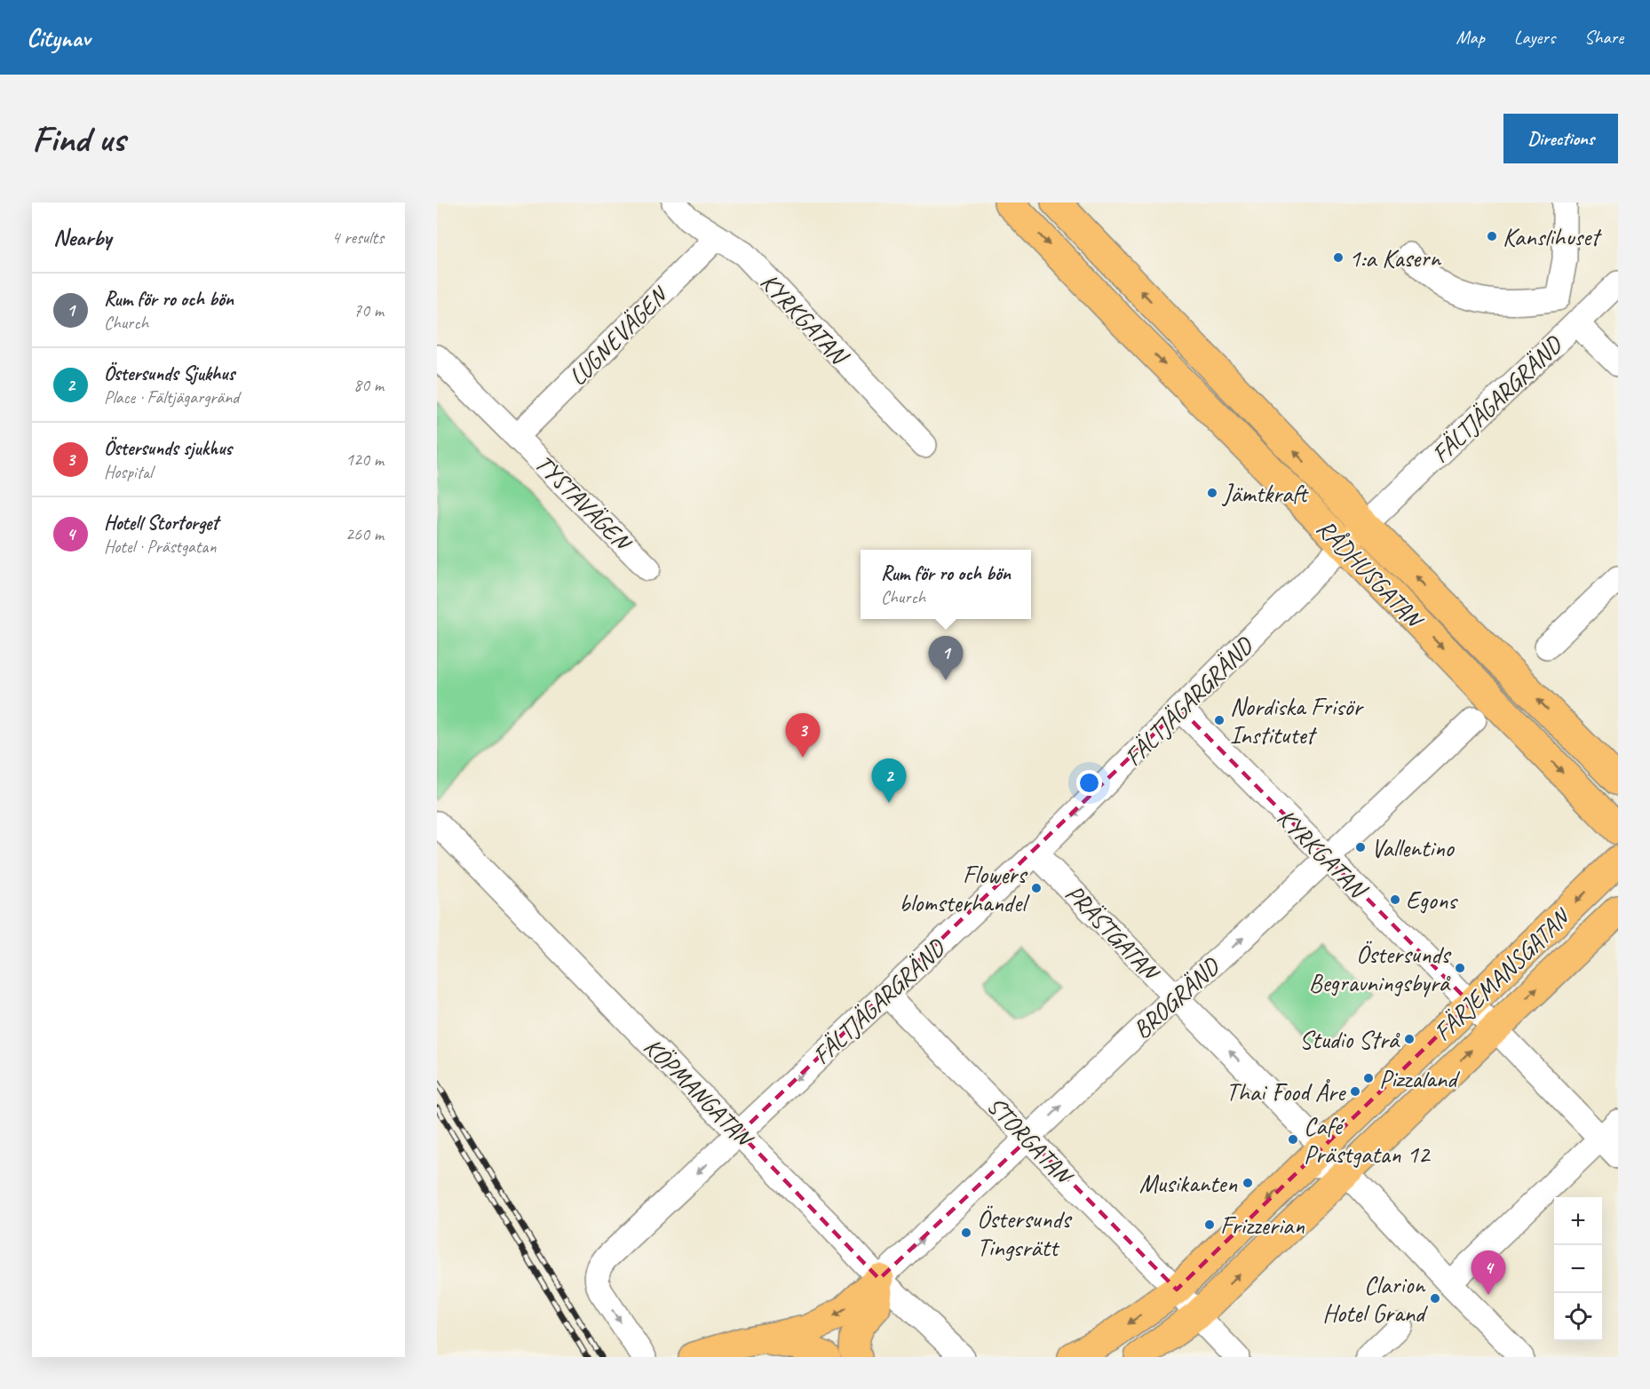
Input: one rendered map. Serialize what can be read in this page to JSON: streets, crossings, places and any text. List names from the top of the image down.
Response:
{
  "streets": {
    "main road": ["RÅDHUSGATAN", "FÄRJEMANSGATAN"],
    "street": [
      "KYRKGATAN",
      "LUGNEVÄGEN",
      "FÄLTJÄGARGRÄND",
      "TYSTAVÄGEN",
      "PRÄSTGATAN",
      "BROGRÄND",
      "KÖPMANGATAN",
      "STORGATAN"
    ]
  },
  "crossings": [
    ["KYRKGATAN", "LUGNEVÄGEN"],
    ["KYRKGATAN", "FÄLTJÄGARGRÄND"],
    ["KYRKGATAN", "FÄRJEMANSGATAN"],
    ["KYRKGATAN", "BROGRÄND"],
    ["LUGNEVÄGEN", "TYSTAVÄGEN"],
    ["FÄLTJÄGARGRÄND", "RÅDHUSGATAN"],
    ["FÄLTJÄGARGRÄND", "PRÄSTGATAN"],
    ["FÄLTJÄGARGRÄND", "KÖPMANGATAN"],
    ["FÄLTJÄGARGRÄND", "STORGATAN"],
    ["PRÄSTGATAN", "FÄRJEMANSGATAN"],
    ["PRÄSTGATAN", "BROGRÄND"],
    ["FÄRJEMANSGATAN", "STORGATAN"],
    ["BROGRÄND", "KÖPMANGATAN"],
    ["BROGRÄND", "STORGATAN"]
  ],
  "one_way": ["FÄLTJÄGARGRÄND", "PRÄSTGATAN", "BROGRÄND"],
  "places": [
    "Kanslihuset",
    "1:a Kasern",
    "Jämtkraft",
    "Nordiska Frisör Institutet",
    "Vallentino",
    "Flowers blomsterhandel",
    "Egons",
    "Östersunds Begravningsbyrå",
    "Studio Strå",
    "Pizzaland",
    "Thai Food Åre",
    "Café Prästgatan 12",
    "Musikanten",
    "Frizzerian",
    "Östersunds Tingsrätt",
    "Clarion Hotel Grand"
  ],
  "page": {
    "header": "Citynav",
    "nav": ["Map", "Layers", "Share"],
    "buttons": "Directions",
    "title": "Find us",
    "heading": ["Nearby", "4 results"],
    "list": [
      {
        "mark": "1",
        "name": "Rum för ro och bön",
        "note": "Church",
        "value": "70 m"
      },
      {
        "mark": "2",
        "name": "Östersunds Sjukhus",
        "note": "Place · Fältjägargränd",
        "value": "80 m"
      },
      {
        "mark": "3",
        "name": "Östersunds sjukhus",
        "note": "Hospital",
        "value": "120 m"
      },
      {
        "mark": "4",
        "name": "Hotell Stortorget",
        "note": "Hotel · Prästgatan",
        "value": "260 m"
      }
    ],
    "popup": ["Rum för ro och bön", "Church"],
    "pins": [
      "1",
      "3",
      "2",
      "4"
    ],
    "map_buttons": ["+", "−"]
  }
}
